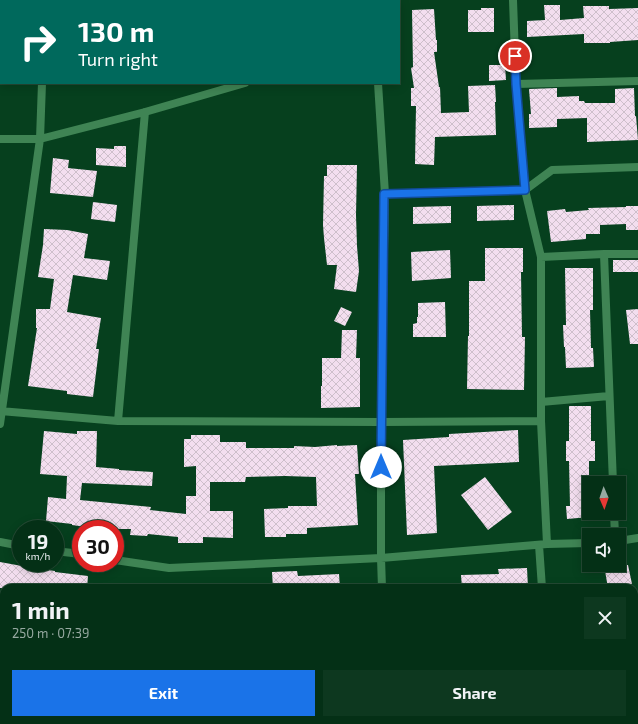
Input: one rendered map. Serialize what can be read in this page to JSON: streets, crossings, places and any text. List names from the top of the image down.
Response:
{
  "north": "bottom",
  "page": {
    "turn": ["130 m", "Turn right"],
    "speed": "19 km/h",
    "limit": "30",
    "heading": ["1 min", "250 m · 07:39"],
    "buttons": ["Exit", "Share"]
  }
}
